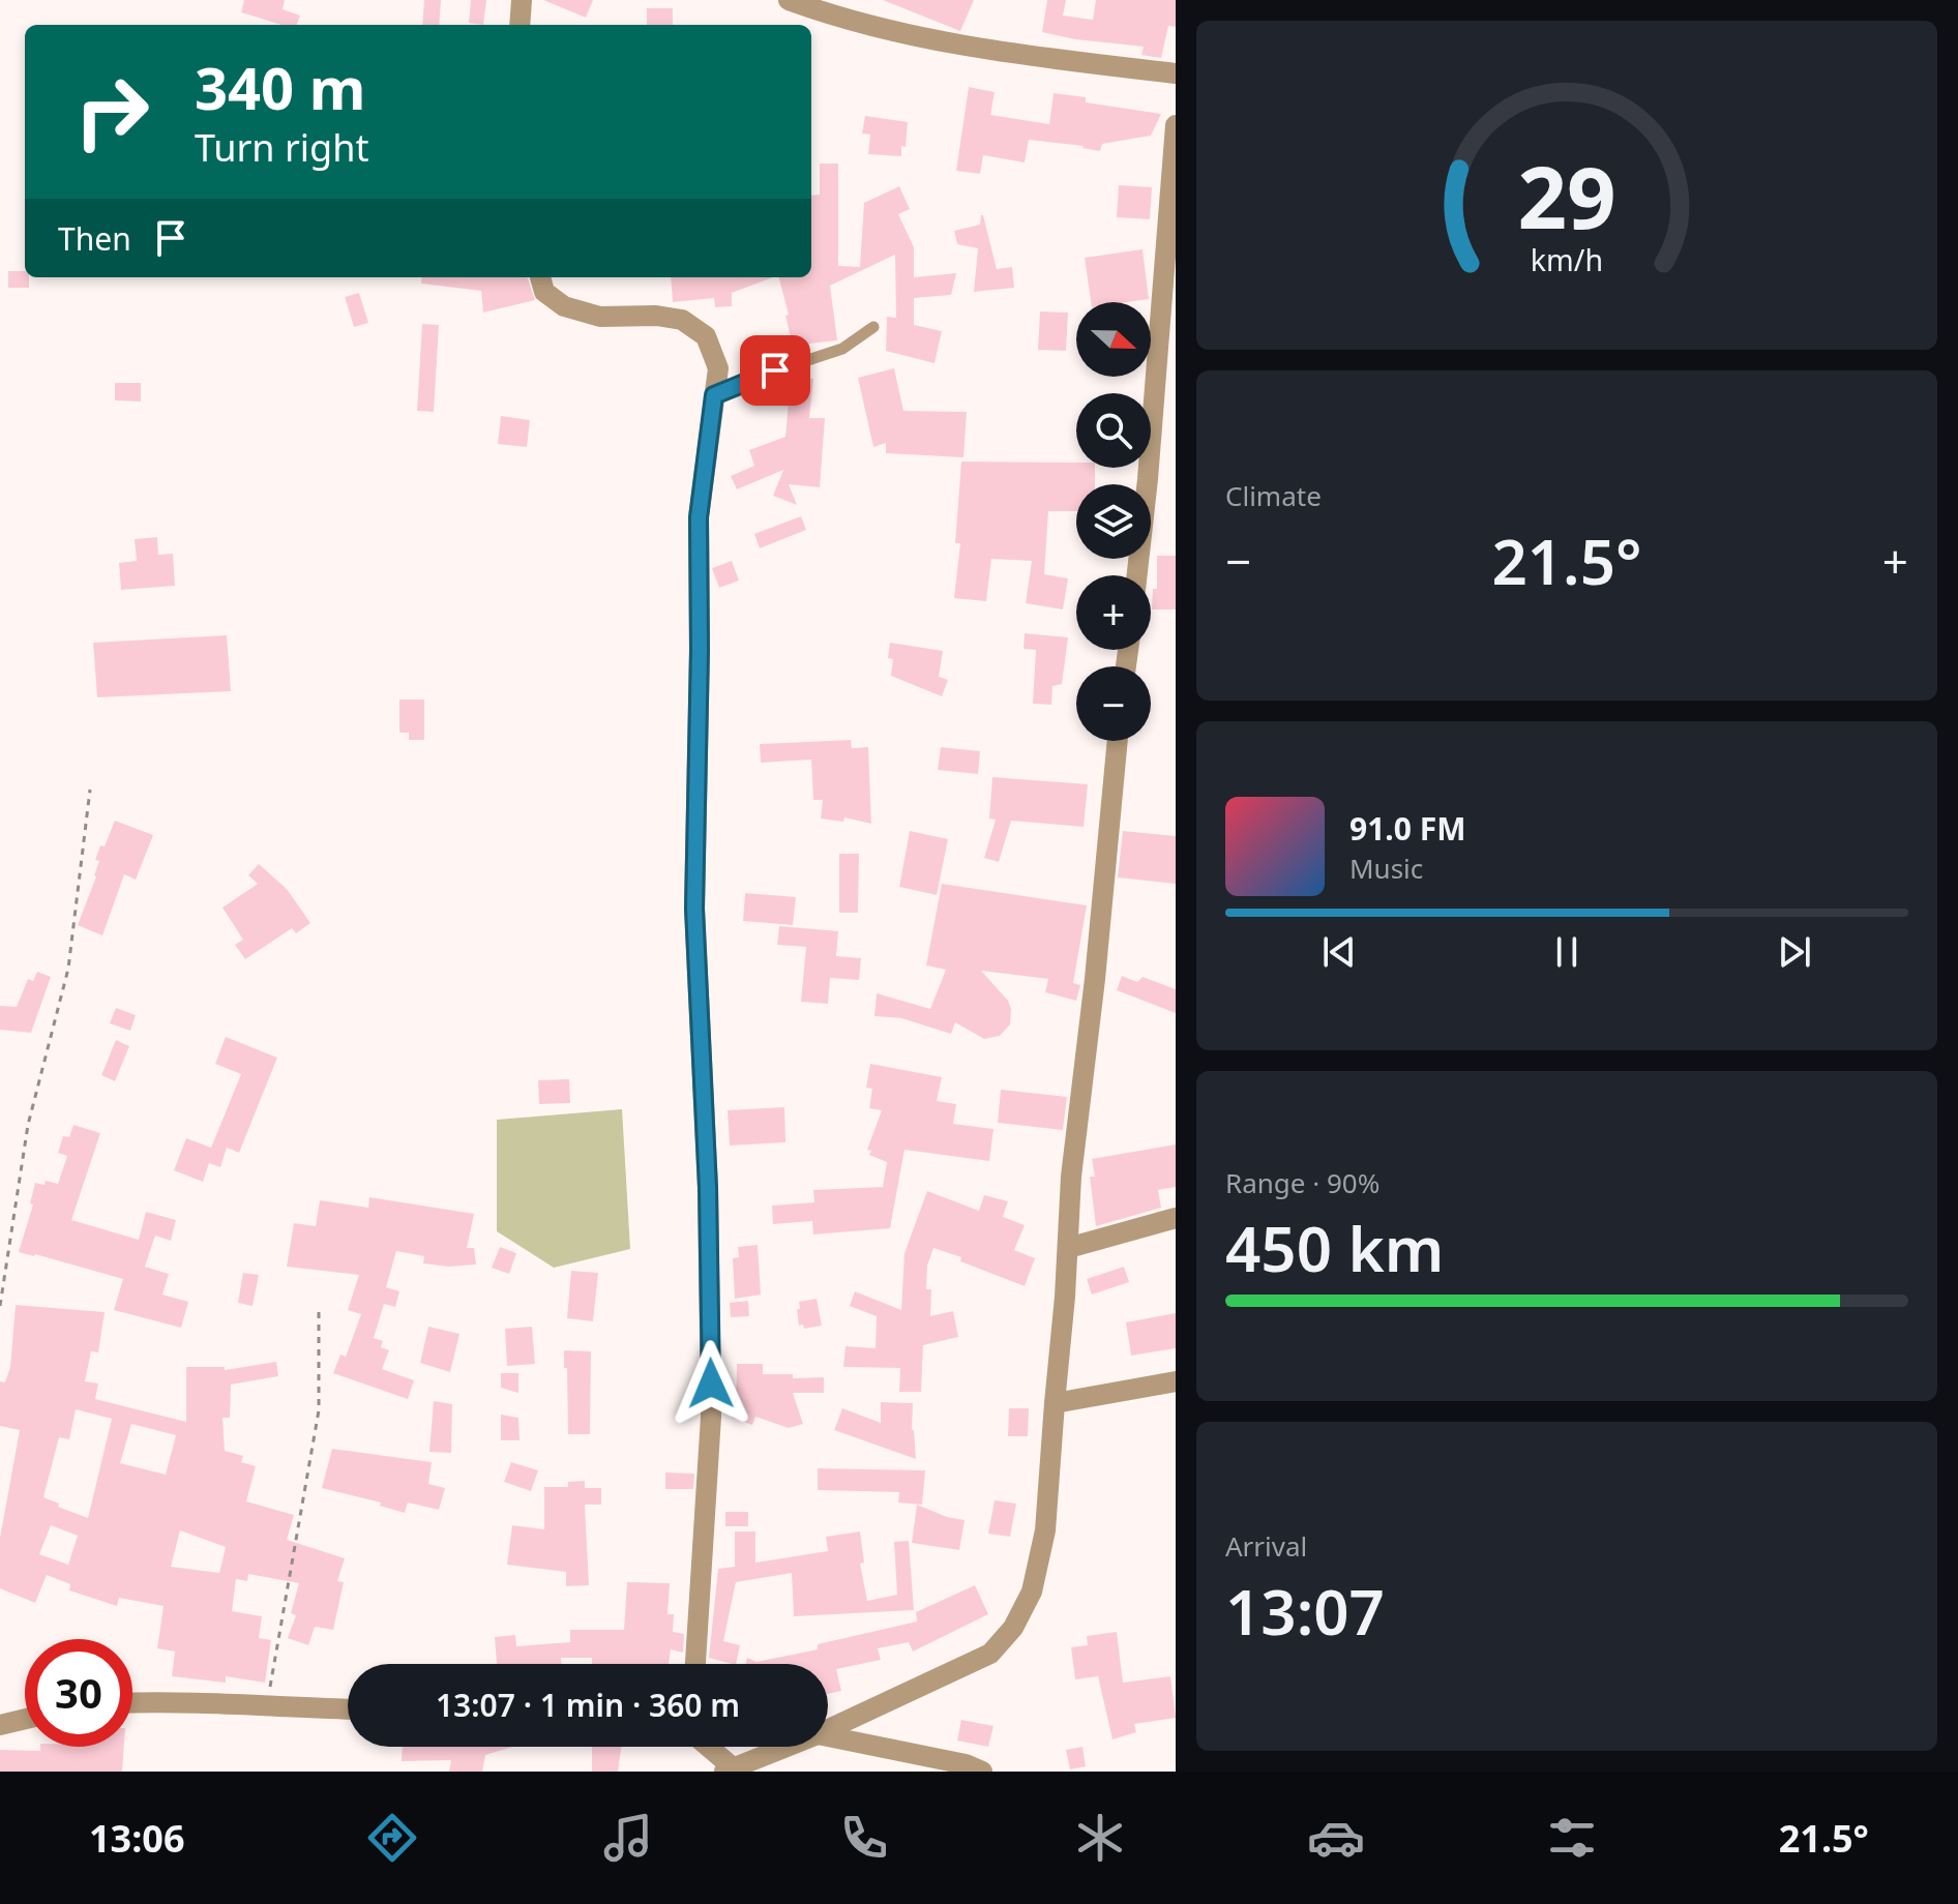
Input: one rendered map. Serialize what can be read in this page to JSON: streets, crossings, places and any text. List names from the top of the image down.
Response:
{
  "north": "right",
  "page": {
    "turn": ["340 m", "Turn right"],
    "then": "Then",
    "map_buttons": ["+", "−"],
    "tile": [
      "Climate",
      ["Range · 90%", "450 km"],
      ["Arrival", "13:07"]
    ],
    "heat": ["−", "21.5°", "+"],
    "song": ["91.0 FM", "Music"],
    "limit": "30",
    "trip": "13:07 · 1 min · 360 m",
    "tabs": ["13:06", "21.5°"],
    "gauge": ["29", "km/h"]
  }
}
